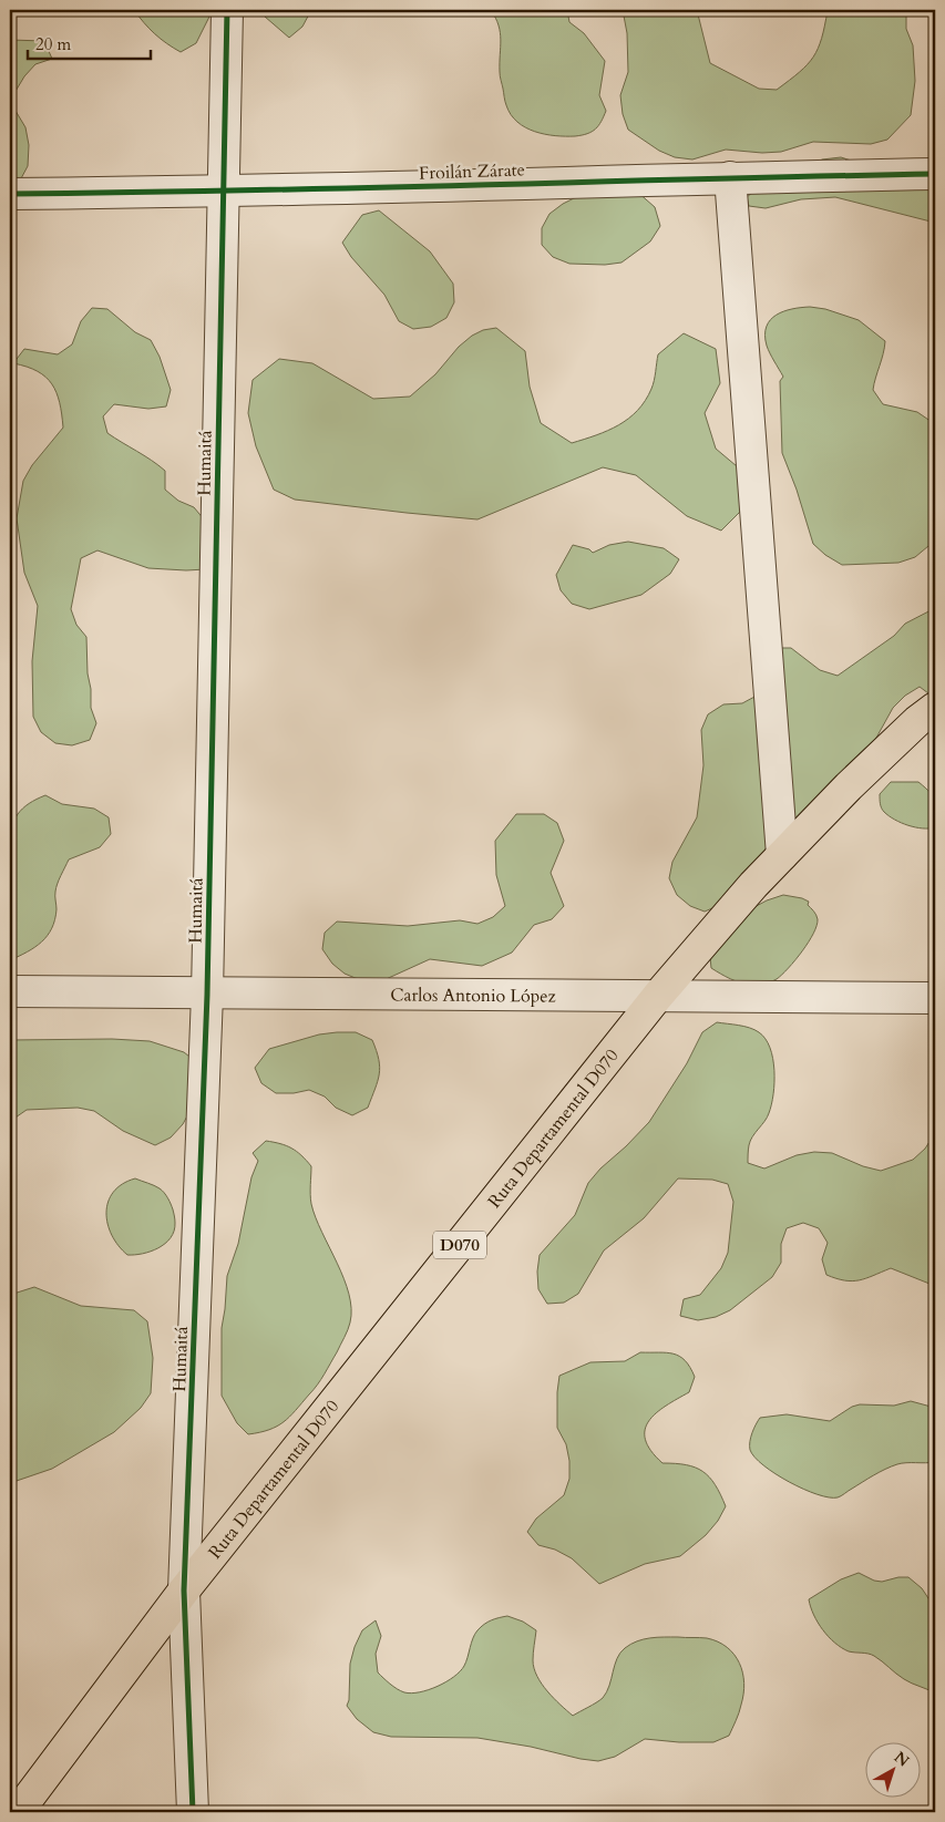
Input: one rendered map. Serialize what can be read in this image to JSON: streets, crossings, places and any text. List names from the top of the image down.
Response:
{
  "streets": {
    "main road": ["Ruta Departamental D070", "D070"],
    "street": ["Froilán Zárate", "Humaitá", "Carlos Antonio López"]
  },
  "crossings": [
    ["Froilán Zárate", "Humaitá"],
    ["Humaitá", "Carlos Antonio López"],
    ["Humaitá", "Ruta Departamental D070"],
    ["Carlos Antonio López", "Ruta Departamental D070"]
  ],
  "scale_bar": "20 m",
  "north": "top right"
}
